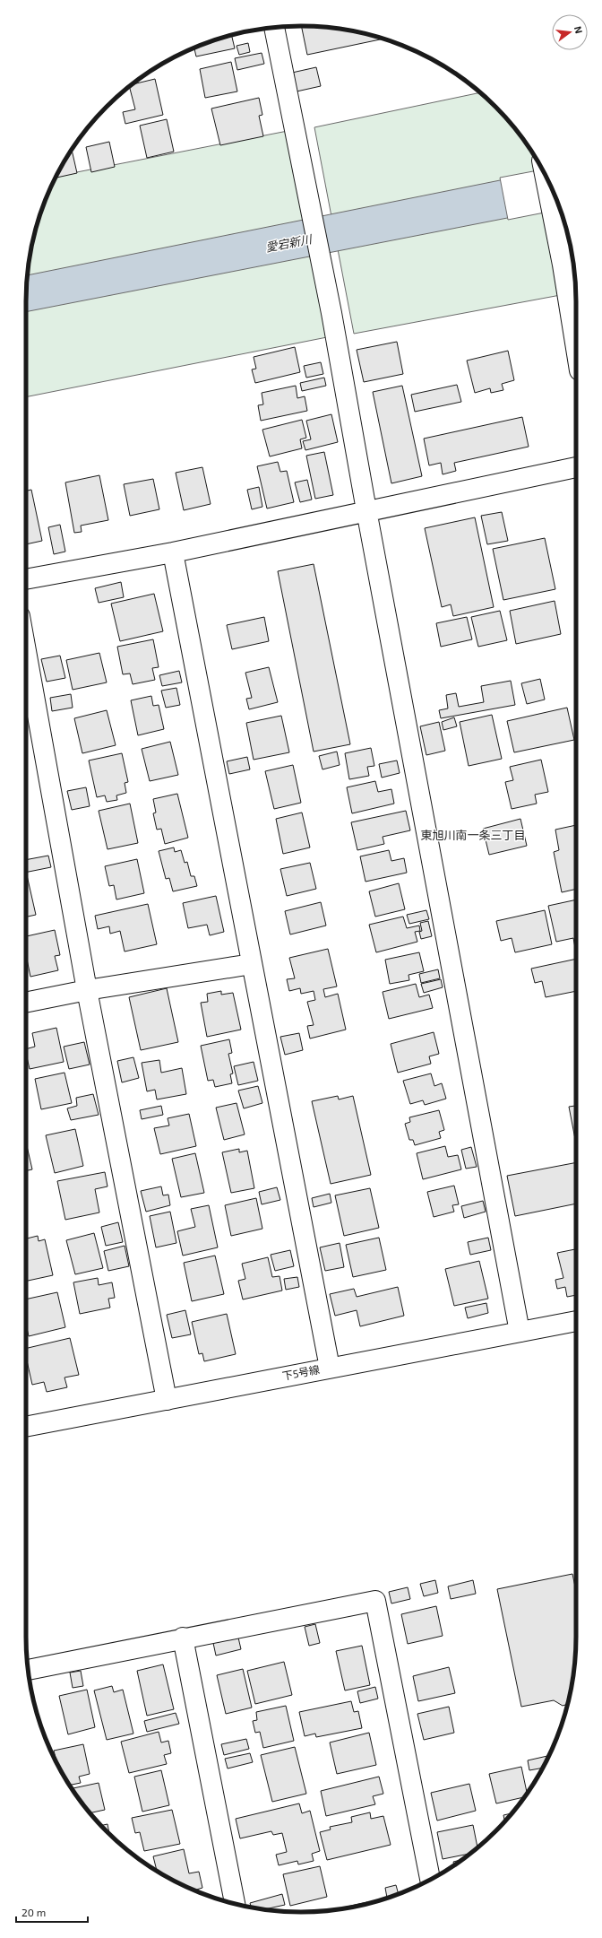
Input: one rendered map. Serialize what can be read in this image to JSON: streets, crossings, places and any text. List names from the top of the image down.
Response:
{
  "streets": {
    "street": ["下5号線"]
  },
  "districts": ["東旭川南一条三丁目"],
  "water": ["愛宕新川"],
  "scale_bar": "20 m",
  "north": "right"
}
